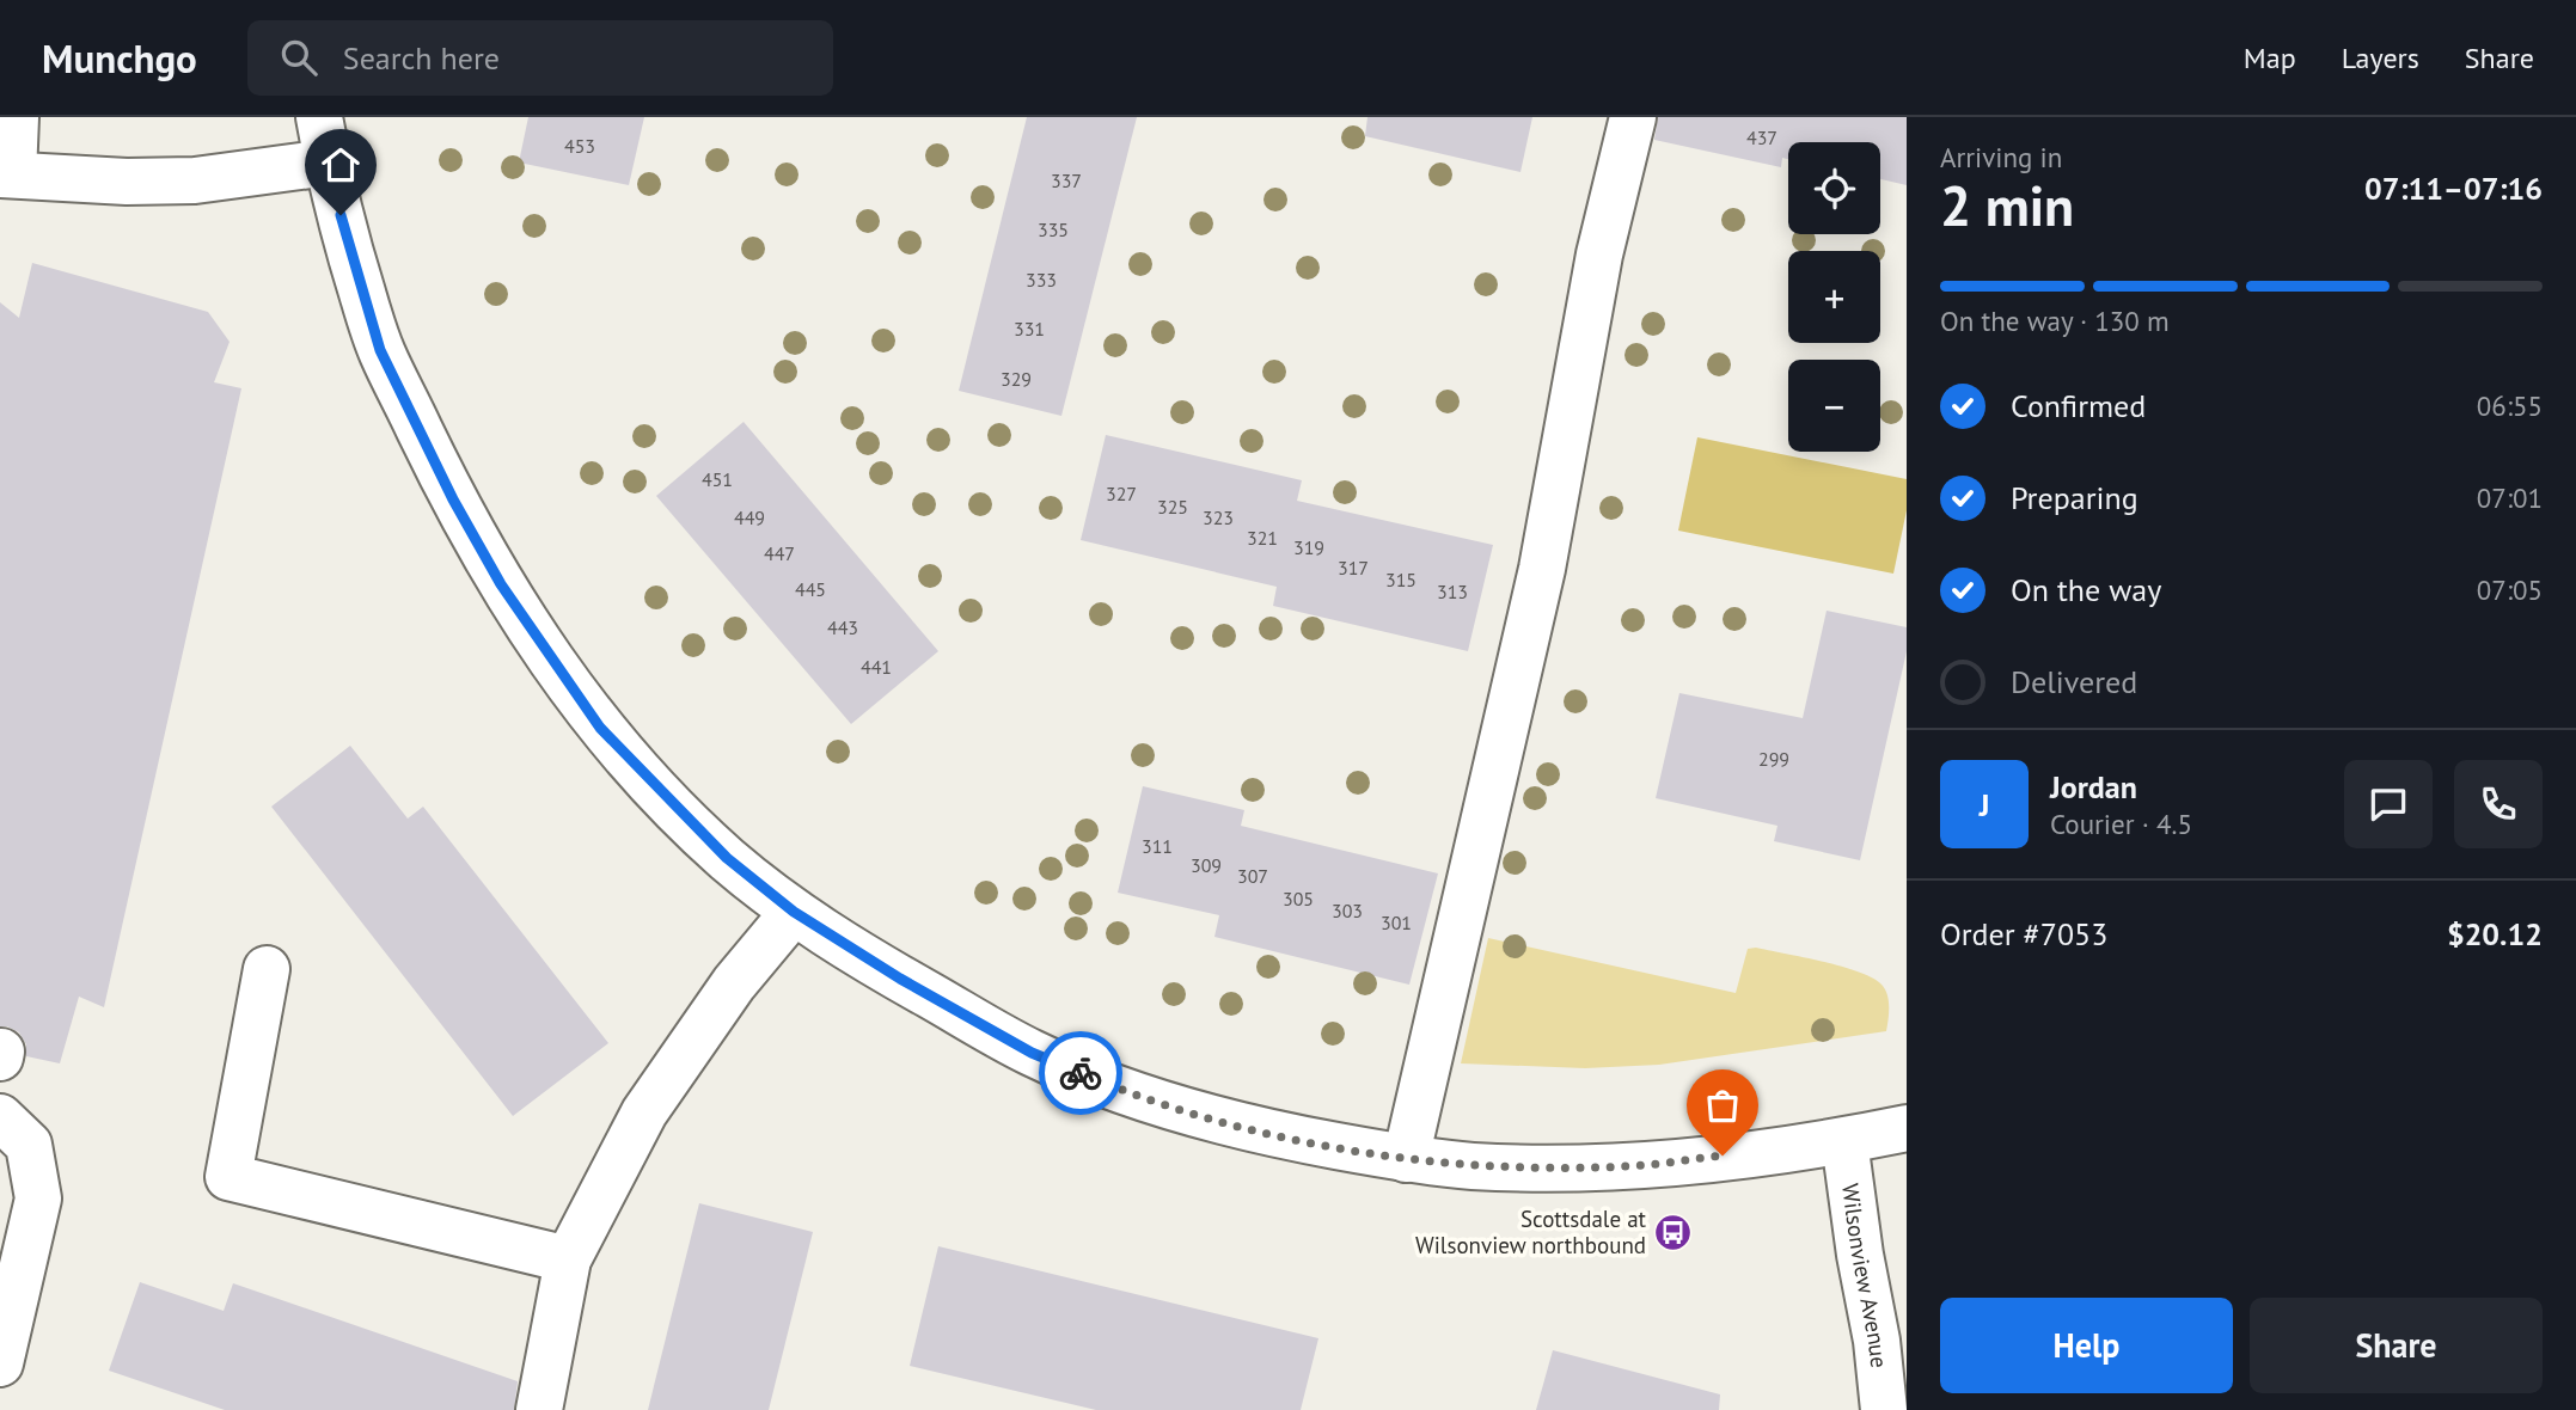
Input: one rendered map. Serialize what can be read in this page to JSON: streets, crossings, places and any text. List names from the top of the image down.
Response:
{
  "streets": {
    "street": ["Wilsonview Avenue"]
  },
  "places": {
    "bus stop": ["Scottsdale at Wilsonview northbound"]
  },
  "house_numbers": [
    "437",
    "453",
    "337",
    "335",
    "333",
    "331",
    "329",
    "451",
    "327",
    "325",
    "449",
    "323",
    "321",
    "319",
    "447",
    "317",
    "315",
    "445",
    "313",
    "443",
    "441",
    "299",
    "311",
    "309",
    "307",
    "305",
    "303",
    "301"
  ],
  "page": {
    "header": "Munchgo",
    "search": "Search here",
    "nav": ["Map", "Layers", "Share"],
    "heading": ["2 min", "Arriving in", "07:11–07:16"],
    "panel": [
      "Jordan",
      "Courier · 4.5",
      "Order #7053",
      "$20.12"
    ],
    "map_buttons": ["+", "−"],
    "bar": "On the way · 130 m",
    "list": [
      ["Confirmed", "06:55"],
      ["Preparing", "07:01"],
      ["On the way", "07:05"],
      "Delivered"
    ],
    "round": "J",
    "buttons": ["Help", "Share"]
  }
}
